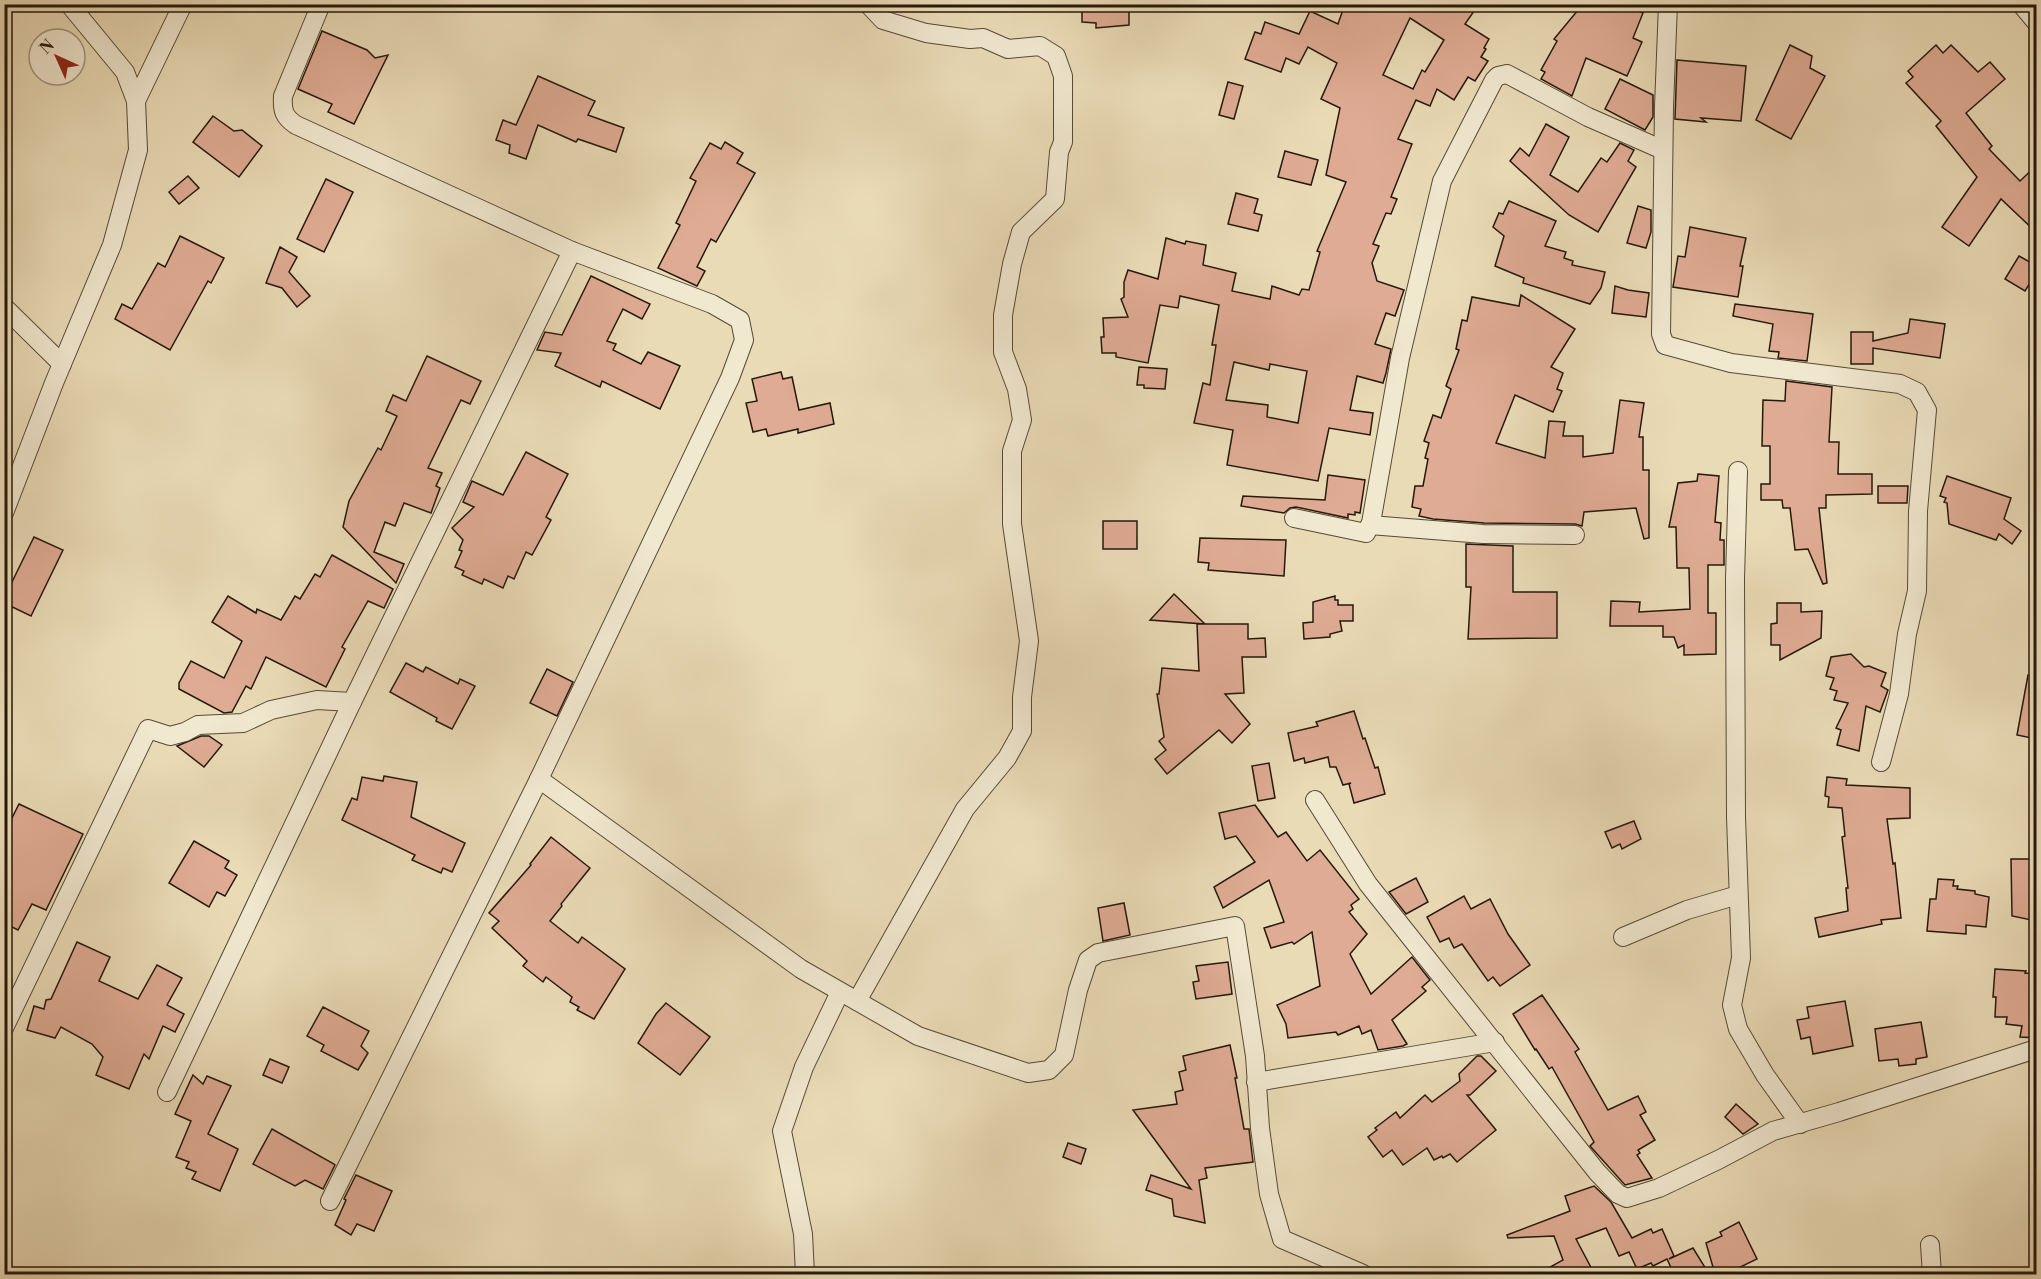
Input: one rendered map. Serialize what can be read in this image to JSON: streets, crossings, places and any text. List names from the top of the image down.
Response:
{
  "north": "top left"
}
